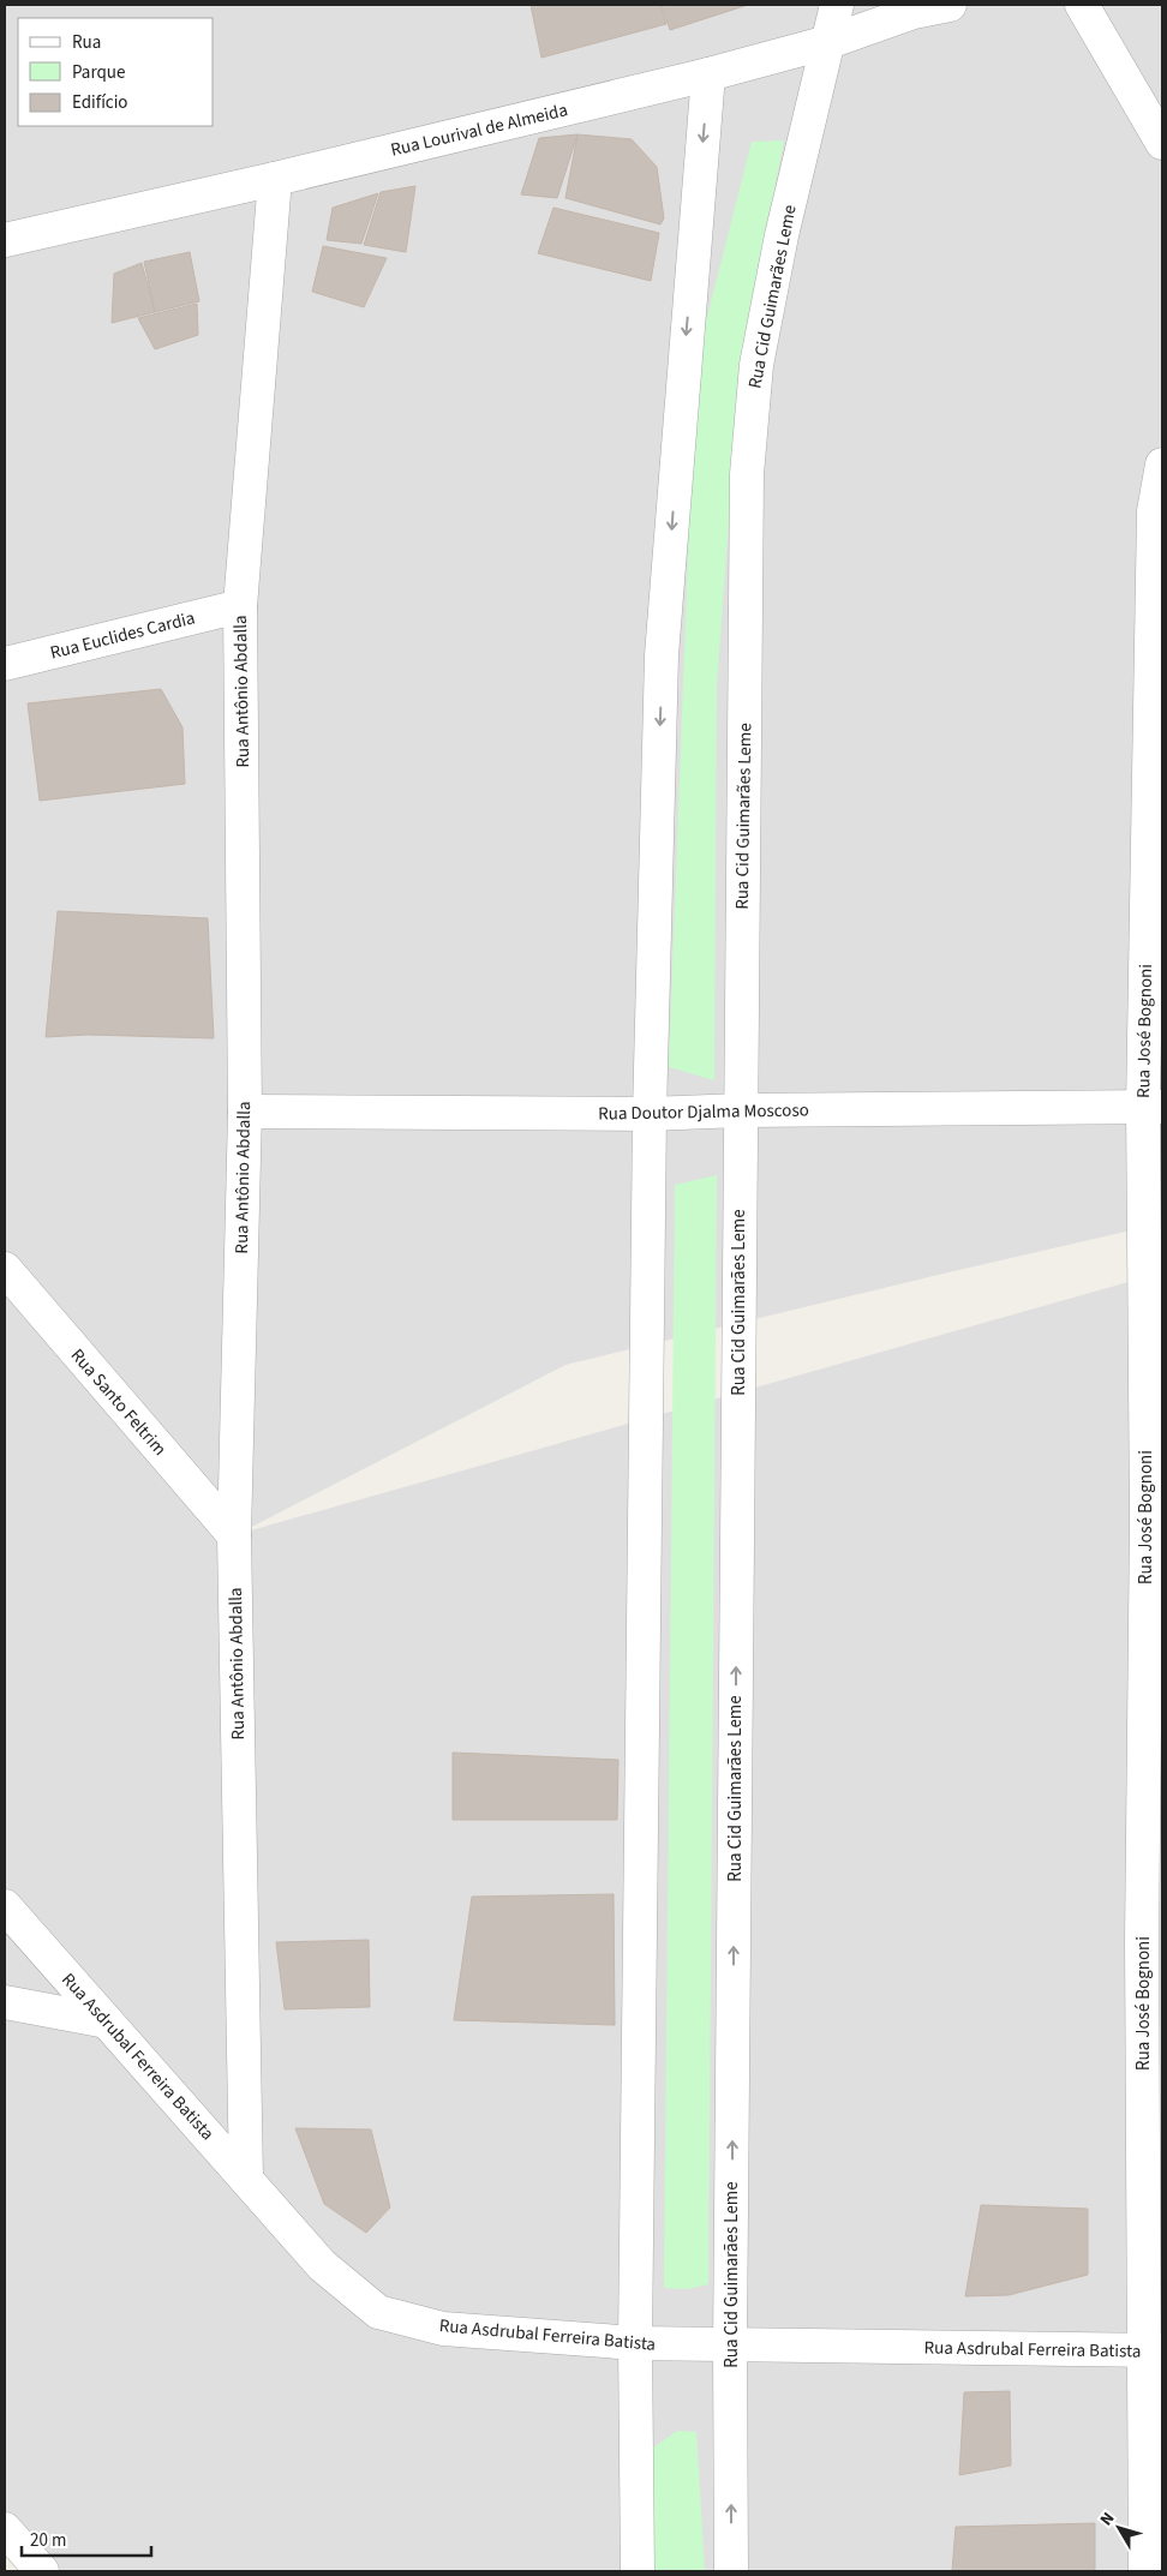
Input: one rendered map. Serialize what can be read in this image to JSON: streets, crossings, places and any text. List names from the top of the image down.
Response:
{
  "streets": {
    "street": [
      "Rua Lourival de Almeida",
      "Rua Cid Guimarães Leme",
      "Rua Euclides Cardia",
      "Rua Antônio Abdalla",
      "Rua José Bognoni",
      "Rua Doutor Djalma Moscoso",
      "Rua Santo Feltrim",
      "Rua Asdrubal Ferreira Batista"
    ]
  },
  "crossings": [
    ["Rua Lourival de Almeida", "Rua Cid Guimarães Leme"],
    ["Rua Lourival de Almeida", "Rua Antônio Abdalla"],
    ["Rua Cid Guimarães Leme", "Rua Doutor Djalma Moscoso"],
    ["Rua Cid Guimarães Leme", "Rua Asdrubal Ferreira Batista"],
    ["Rua Euclides Cardia", "Rua Antônio Abdalla"],
    ["Rua Antônio Abdalla", "Rua Doutor Djalma Moscoso"],
    ["Rua Antônio Abdalla", "Rua Santo Feltrim"],
    ["Rua Antônio Abdalla", "Rua Asdrubal Ferreira Batista"],
    ["Rua José Bognoni", "Rua Doutor Djalma Moscoso"],
    ["Rua José Bognoni", "Rua Asdrubal Ferreira Batista"]
  ],
  "legend": ["Rua", "Parque", "Edifício"],
  "scale_bar": "20 m",
  "north": "top left"
}
